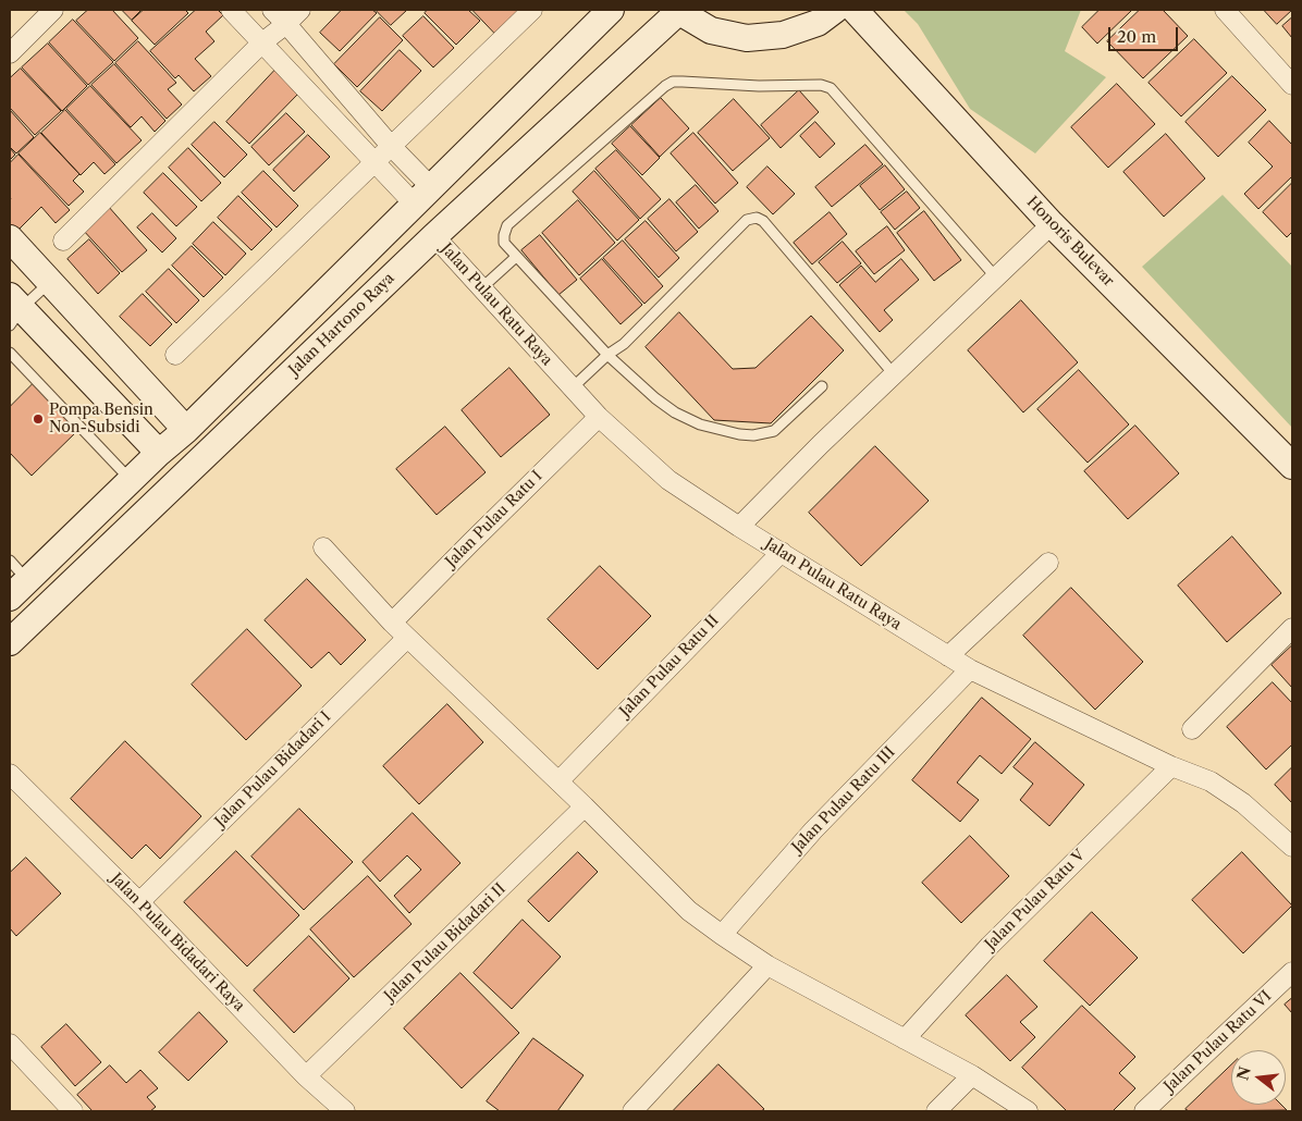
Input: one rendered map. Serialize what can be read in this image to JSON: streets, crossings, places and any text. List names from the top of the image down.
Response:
{
  "streets": {
    "street": [
      "Honoris Bulevar",
      "Jalan Pulau Ratu Raya",
      "Jalan Hartono Raya",
      "Jalan Pulau Ratu I",
      "Jalan Pulau Ratu II",
      "Jalan Pulau Bidadari I",
      "Jalan Pulau Ratu III",
      "Jalan Pulau Ratu V",
      "Jalan Pulau Bidadari Raya",
      "Jalan Pulau Bidadari II",
      "Jalan Pulau Ratu VI"
    ]
  },
  "crossings": [
    ["Jalan Pulau Ratu Raya", "Jalan Hartono Raya"],
    ["Jalan Pulau Ratu Raya", "Jalan Pulau Ratu I"],
    ["Jalan Pulau Ratu Raya", "Jalan Pulau Ratu II"],
    ["Jalan Pulau Ratu Raya", "Jalan Pulau Ratu III"],
    ["Jalan Pulau Ratu Raya", "Jalan Pulau Ratu V"],
    ["Jalan Pulau Bidadari I", "Jalan Pulau Bidadari Raya"],
    ["Jalan Pulau Bidadari Raya", "Jalan Pulau Bidadari II"]
  ],
  "places": ["Pompa Bensin Non-Subsidi"],
  "scale_bar": "20 m",
  "north": "left"
}
